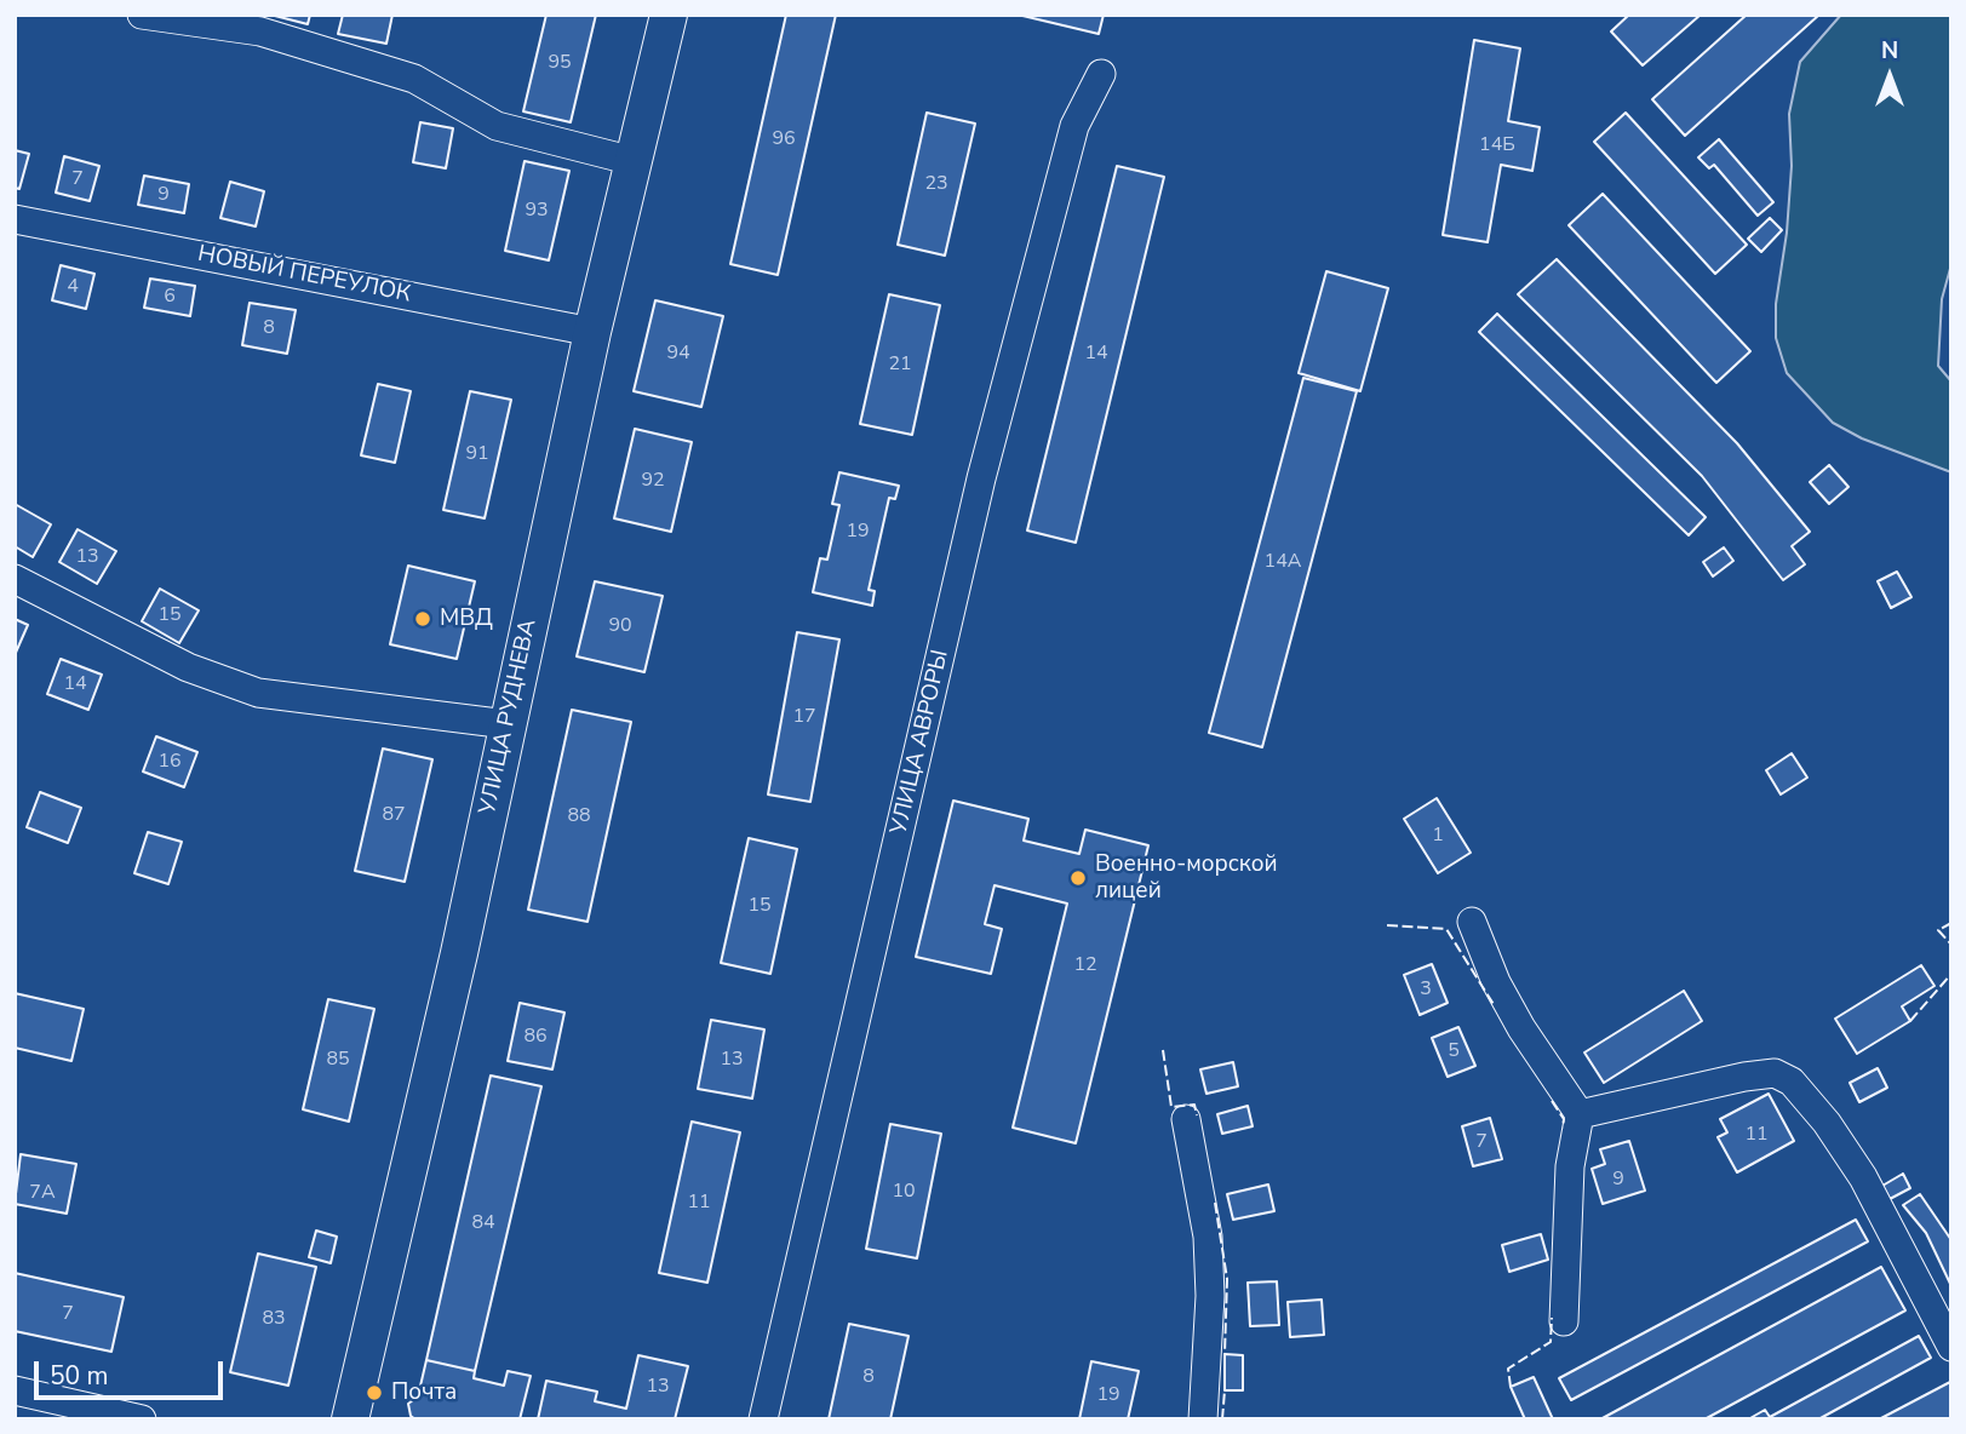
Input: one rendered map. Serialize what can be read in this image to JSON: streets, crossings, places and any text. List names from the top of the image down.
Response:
{
  "streets": {
    "main road": ["УЛИЦА РУДНЕВА"],
    "street": ["НОВЫЙ ПЕРЕУЛОК", "УЛИЦА АВРОРЫ"]
  },
  "crossings": [
    ["НОВЫЙ ПЕРЕУЛОК", "УЛИЦА РУДНЕВА"]
  ],
  "places": ["МВД", "Военно-морской лицей", "Почта"],
  "house_numbers": [
    "95",
    "96",
    "14Б",
    "7",
    "23",
    "9",
    "93",
    "4",
    "6",
    "8",
    "94",
    "14",
    "21",
    "91",
    "92",
    "19",
    "13",
    "14А",
    "15",
    "90",
    "14",
    "17",
    "16",
    "87",
    "88",
    "1",
    "15",
    "12",
    "3",
    "86",
    "5",
    "85",
    "13",
    "11",
    "7",
    "9",
    "10",
    "7А",
    "11",
    "84",
    "7",
    "83",
    "8",
    "13",
    "19"
  ],
  "scale_bar": "50 m",
  "north": "top"
}
